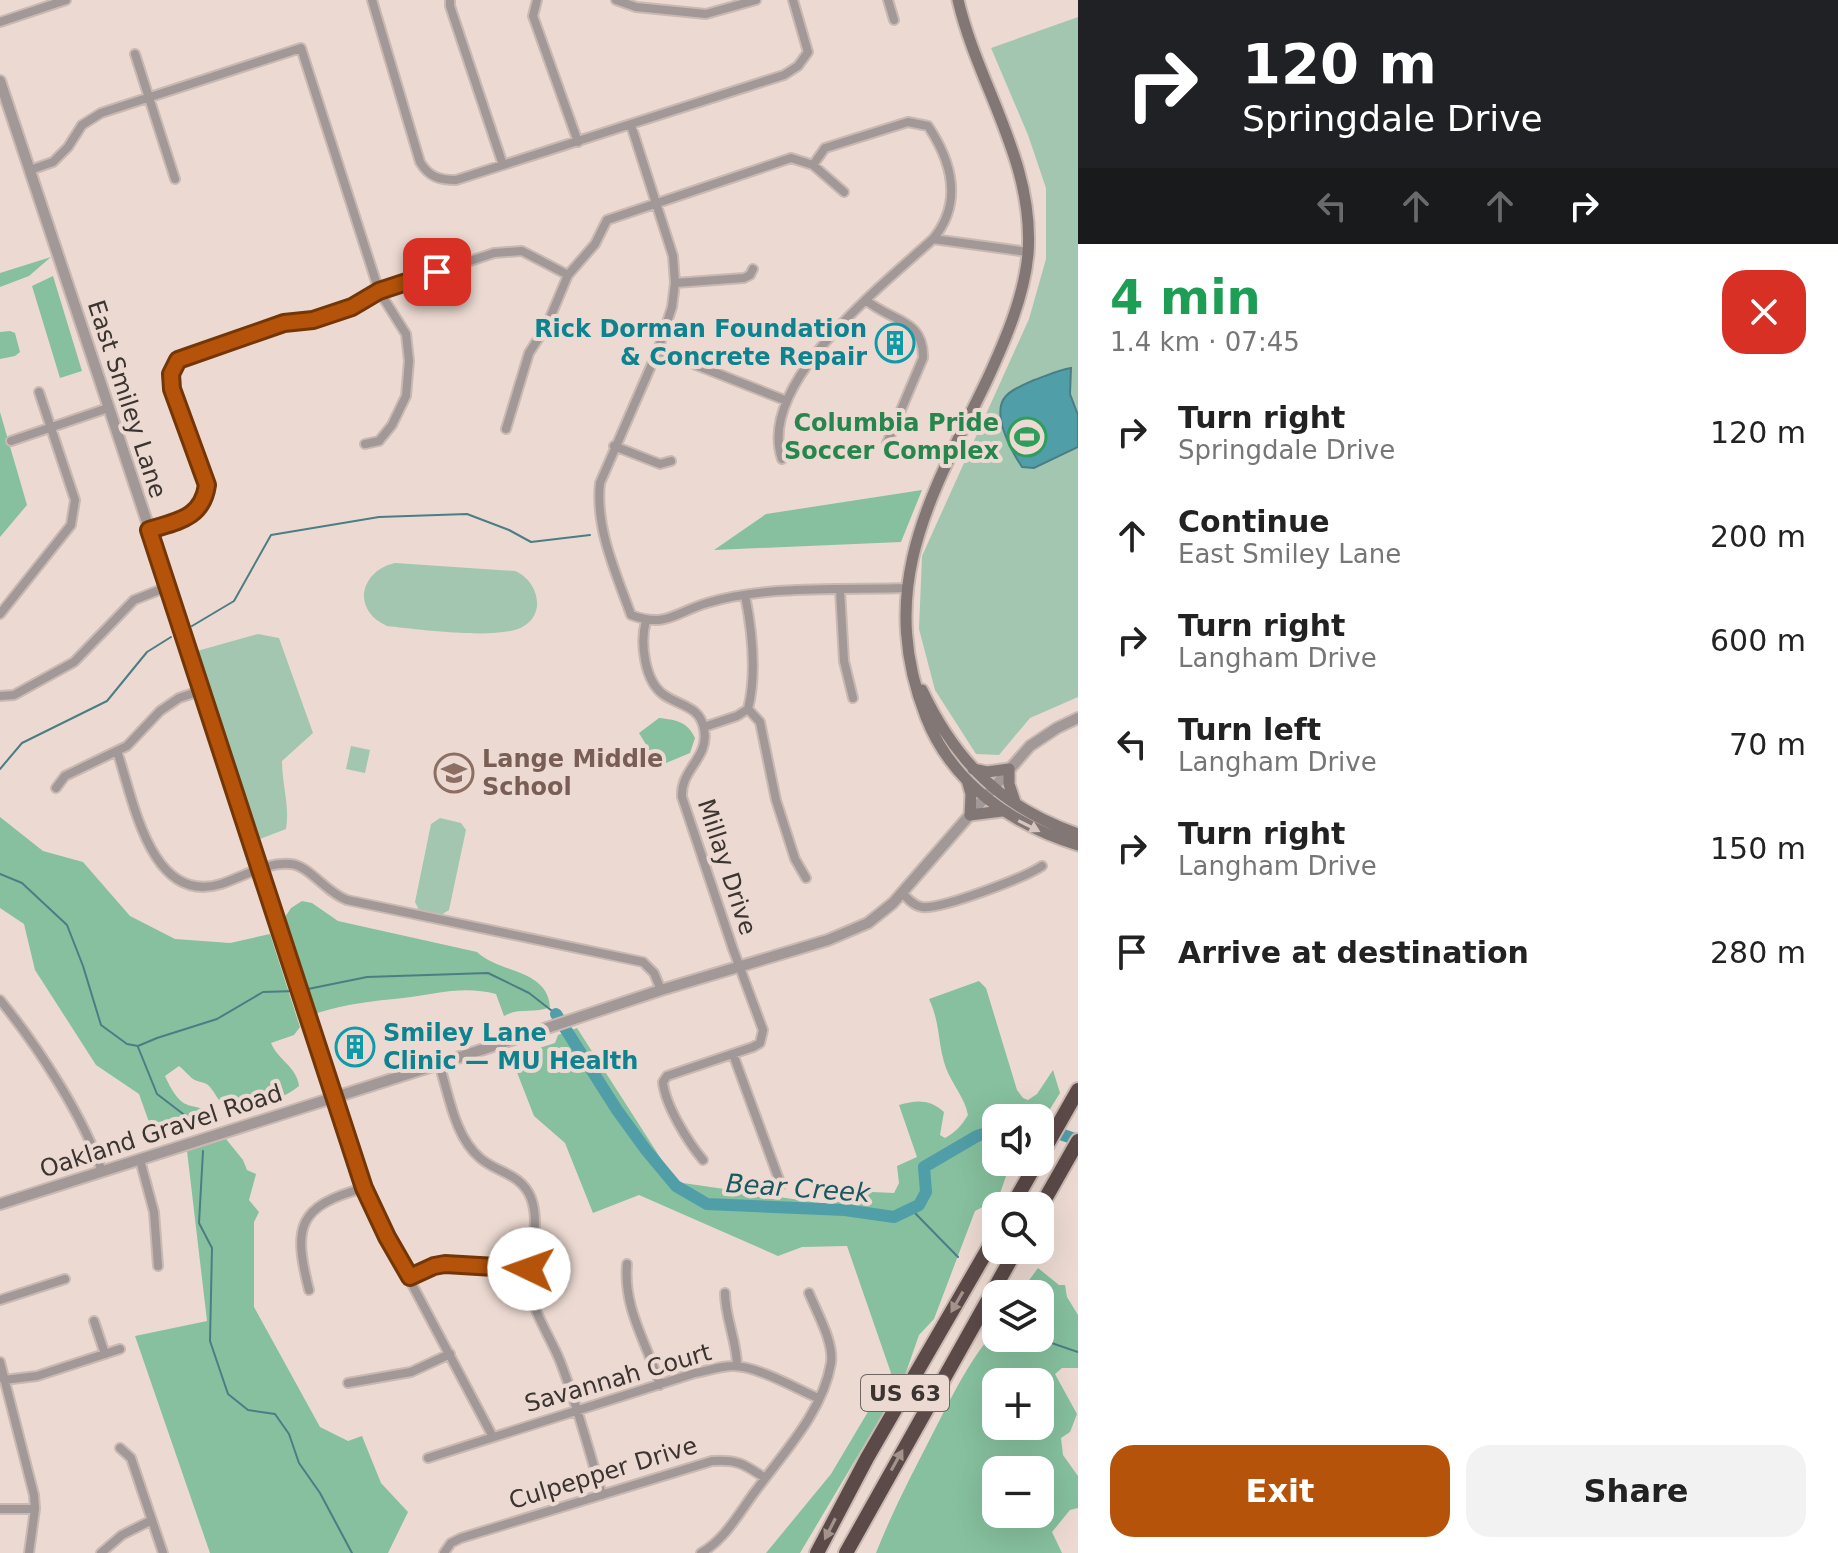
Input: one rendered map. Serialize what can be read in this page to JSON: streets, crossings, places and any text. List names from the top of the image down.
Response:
{
  "streets": {
    "highway": ["US 63"],
    "street": [
      "East Smiley Lane",
      "Millay Drive",
      "Oakland Gravel Road",
      "Savannah Court",
      "Culpepper Drive"
    ]
  },
  "crossings": [
    ["East Smiley Lane", "Oakland Gravel Road"],
    ["Millay Drive", "Oakland Gravel Road"]
  ],
  "water": ["Bear Creek"],
  "places": {
    "building": ["Rick Dorman Foundation & Concrete Repair", "Smiley Lane Clinic — MU Health"],
    "sports": ["Columbia Pride Soccer Complex"],
    "school or university": ["Lange Middle School"]
  },
  "page": {
    "turn": ["120 m", "Springdale Drive"],
    "heading": ["4 min", "1.4 km · 07:45"],
    "list": [
      {
        "name": "Turn right",
        "note": "Springdale Drive",
        "value": "120 m"
      },
      {
        "name": "Continue",
        "note": "East Smiley Lane",
        "value": "200 m"
      },
      {
        "name": "Turn right",
        "note": "Langham Drive",
        "value": "600 m"
      },
      {
        "name": "Turn left",
        "note": "Langham Drive",
        "value": "70 m"
      },
      {
        "name": "Turn right",
        "note": "Langham Drive",
        "value": "150 m"
      },
      {
        "name": "Arrive at destination",
        "value": "280 m"
      }
    ],
    "map_buttons": ["+", "−"],
    "buttons": ["Exit", "Share"]
  }
}
